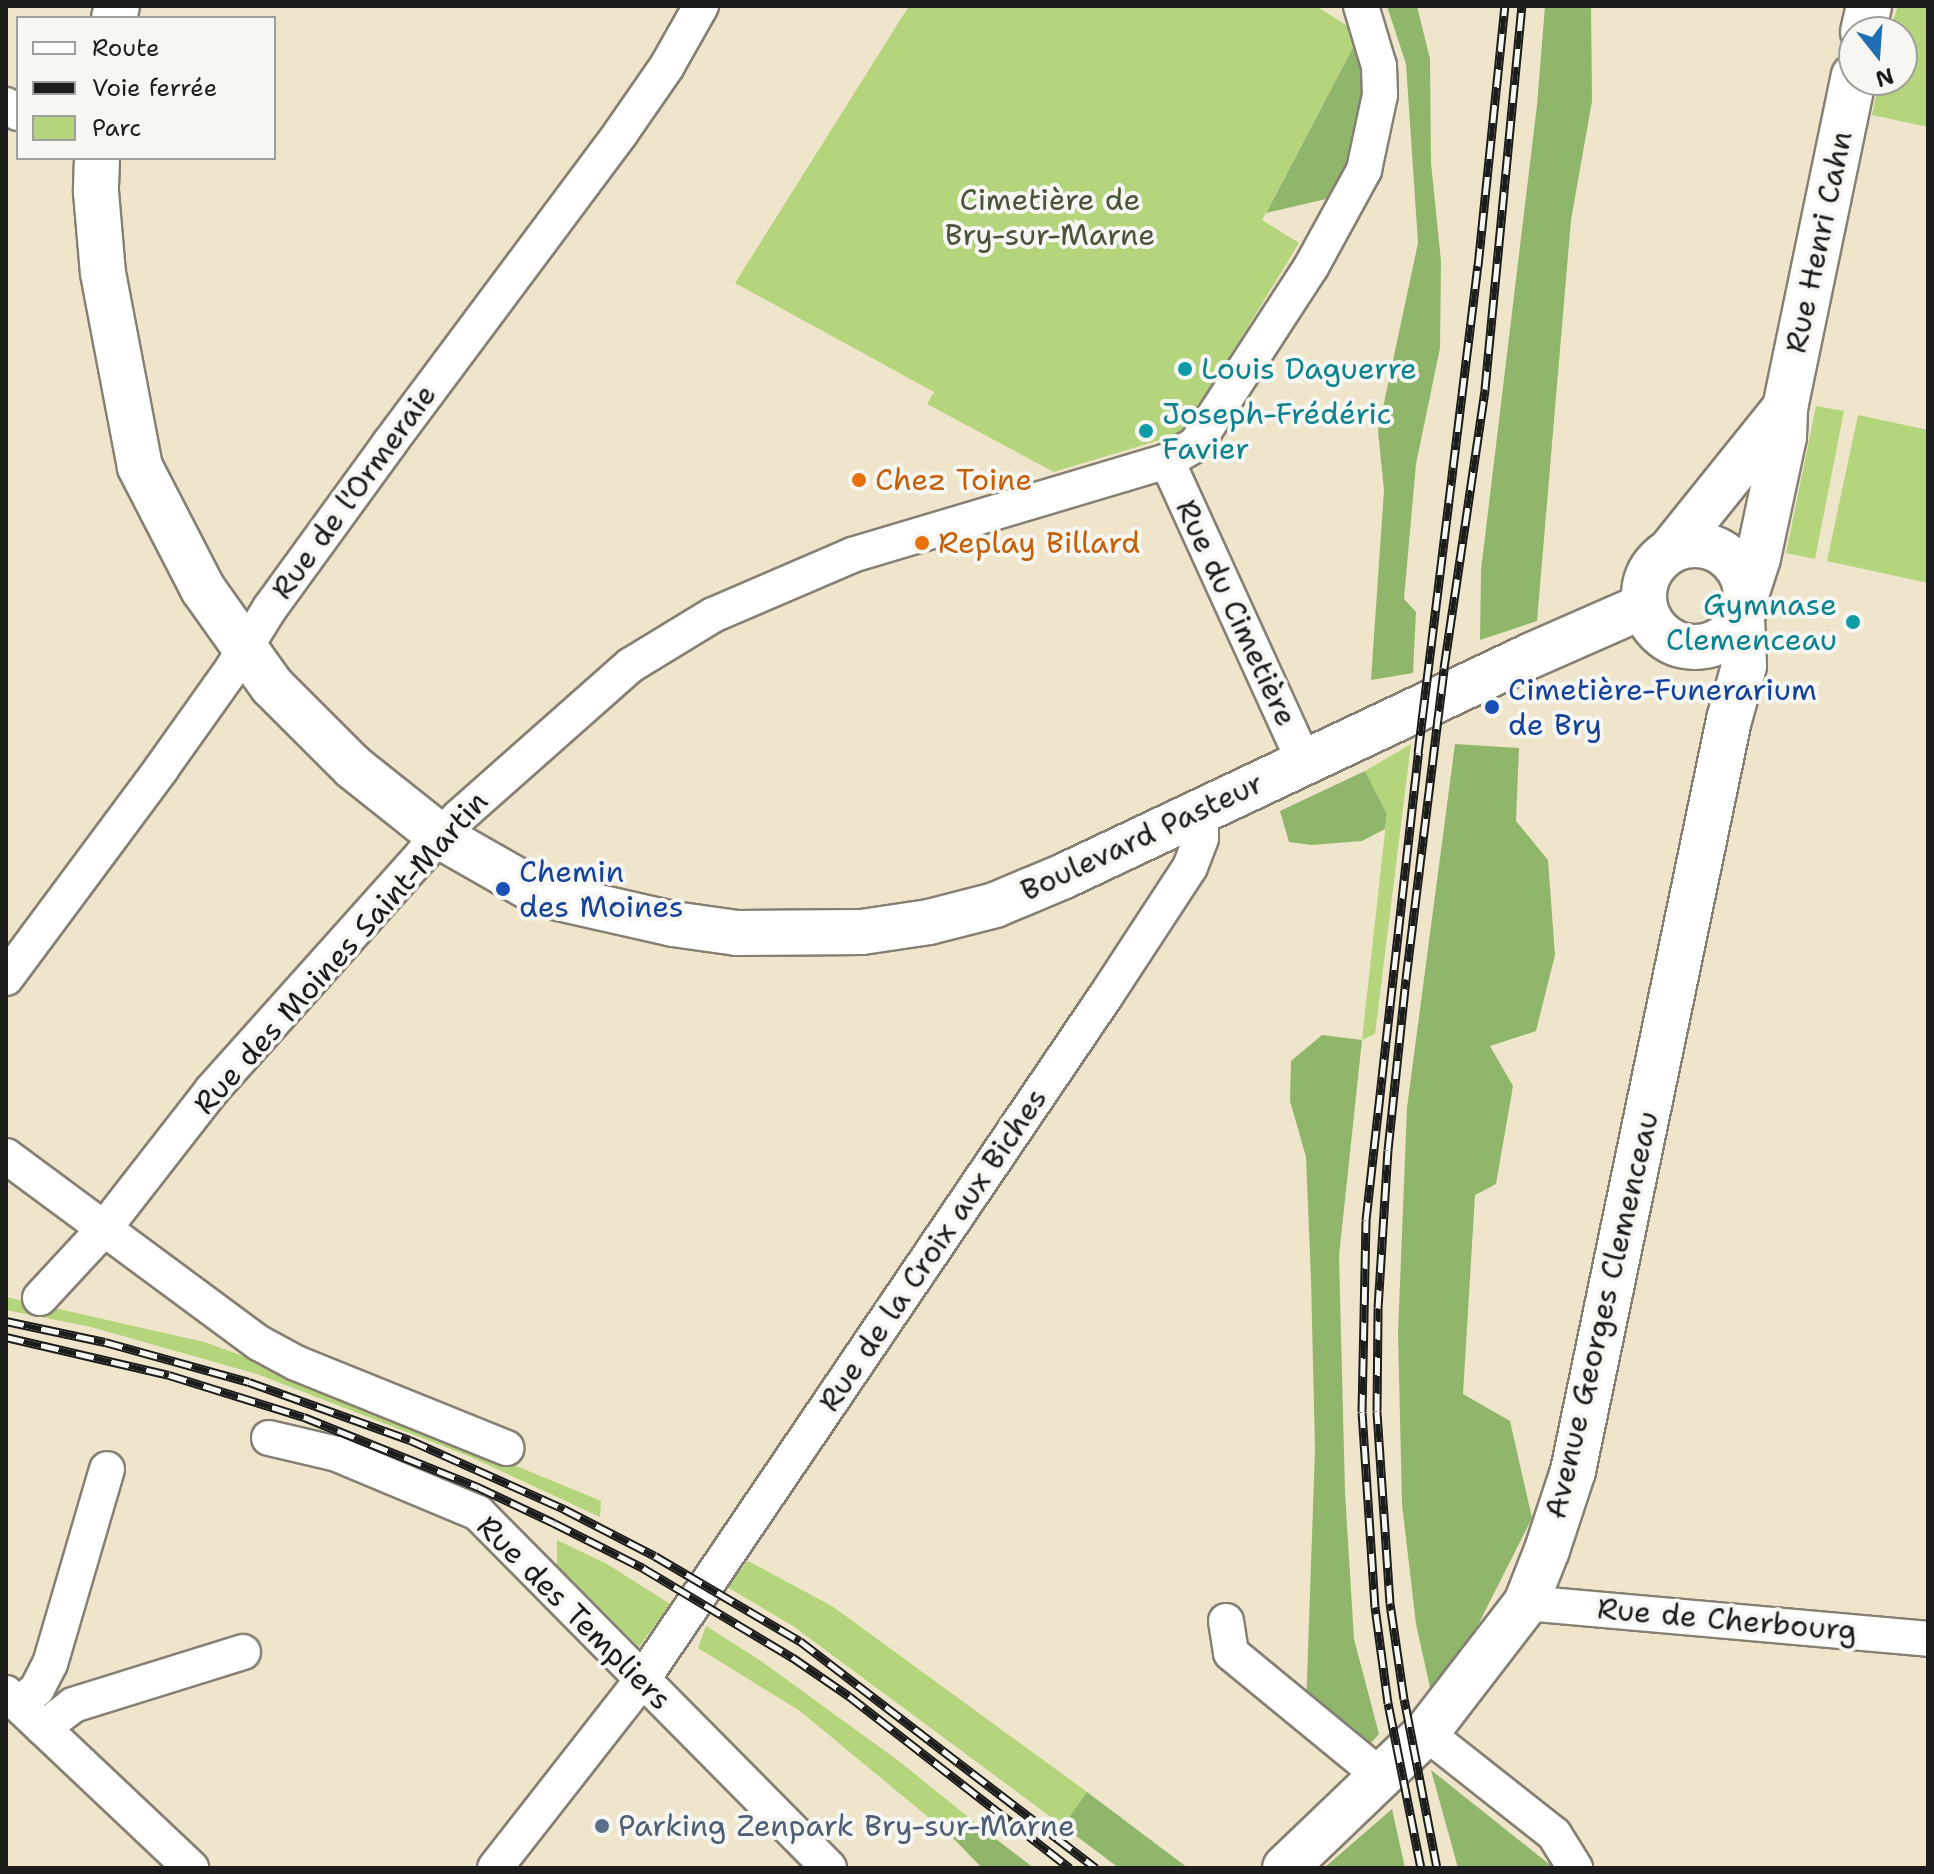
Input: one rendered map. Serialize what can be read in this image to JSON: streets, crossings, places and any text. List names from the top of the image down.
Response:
{
  "streets": {
    "main road": ["Rue Henri Cahn", "Boulevard Pasteur", "Avenue Georges Clemenceau"],
    "street": [
      "Rue de l'Ormeraie",
      "Rue du Cimetière",
      "Rue des Moines Saint-Martin",
      "Rue de la Croix aux Biches",
      "Rue des Templiers",
      "Rue de Cherbourg"
    ]
  },
  "crossings": [
    ["Rue Henri Cahn", "Avenue Georges Clemenceau"],
    ["Rue de l'Ormeraie", "Boulevard Pasteur"],
    ["Rue du Cimetière", "Boulevard Pasteur"],
    ["Rue du Cimetière", "Rue des Moines Saint-Martin"],
    ["Boulevard Pasteur", "Rue des Moines Saint-Martin"],
    ["Boulevard Pasteur", "Rue de la Croix aux Biches"],
    ["Boulevard Pasteur", "Avenue Georges Clemenceau"],
    ["Rue de la Croix aux Biches", "Rue des Templiers"],
    ["Avenue Georges Clemenceau", "Rue de Cherbourg"]
  ],
  "parks": ["Cimetière de Bry-sur-Marne"],
  "places": [
    "Louis Daguerre",
    "Joseph-Frédéric Favier",
    "Chez Toine",
    "Replay Billard",
    "Gymnase Clemenceau",
    "Cimetière-Funerarium de Bry",
    "Chemin des Moines",
    "Parking Zenpark Bry-sur-Marne"
  ],
  "legend": ["Route", "Voie ferrée", "Parc"],
  "north": "bottom"
}
